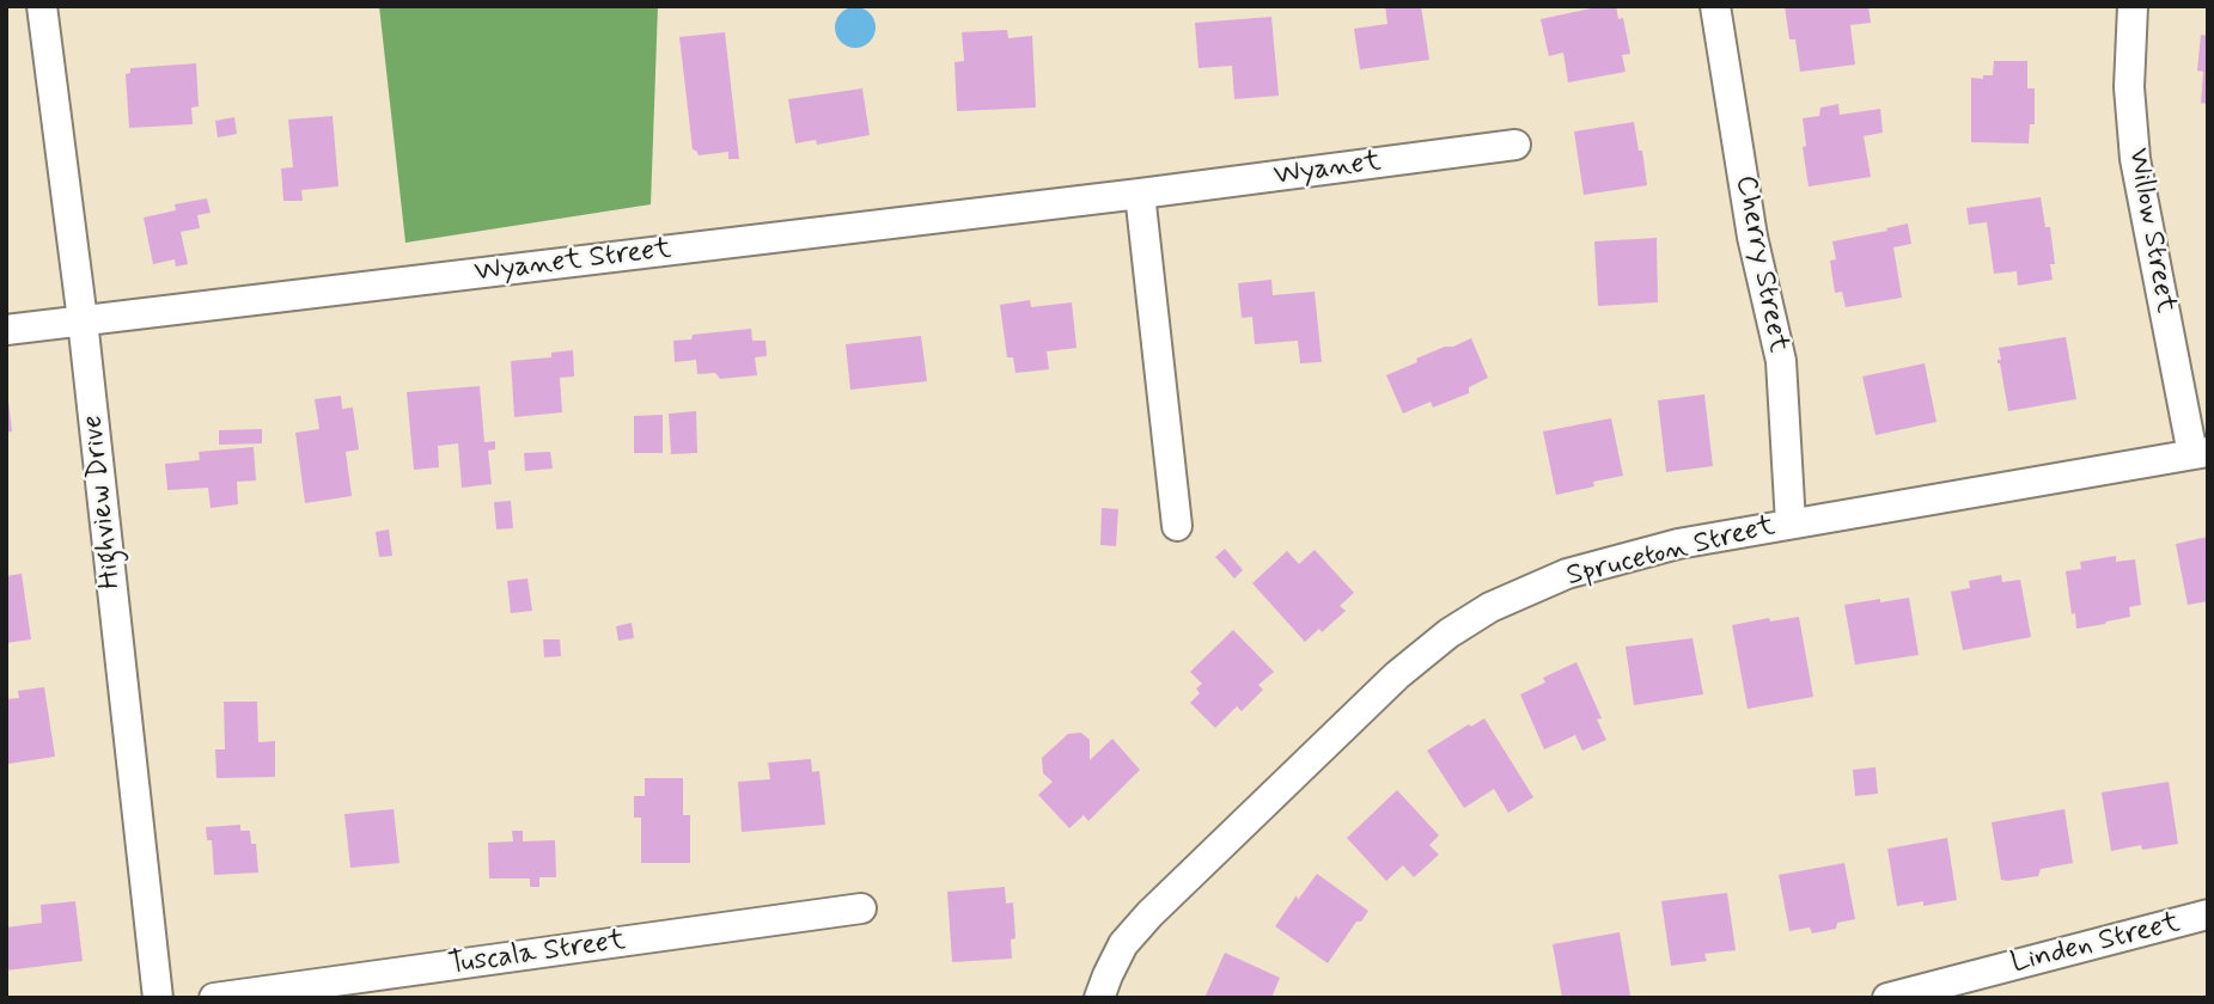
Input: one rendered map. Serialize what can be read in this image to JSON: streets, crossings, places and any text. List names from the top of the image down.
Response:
{
  "streets": {
    "street": [
      "Wyanet",
      "Willow Street",
      "Wyanet Street",
      "Cherry Street",
      "Highview Drive",
      "Spruceton Street",
      "Linden Street",
      "Tuscala Street"
    ]
  },
  "crossings": [
    ["Wyanet", "Wyanet Street"],
    ["Willow Street", "Spruceton Street"],
    ["Wyanet Street", "Highview Drive"],
    ["Cherry Street", "Spruceton Street"]
  ]
}
